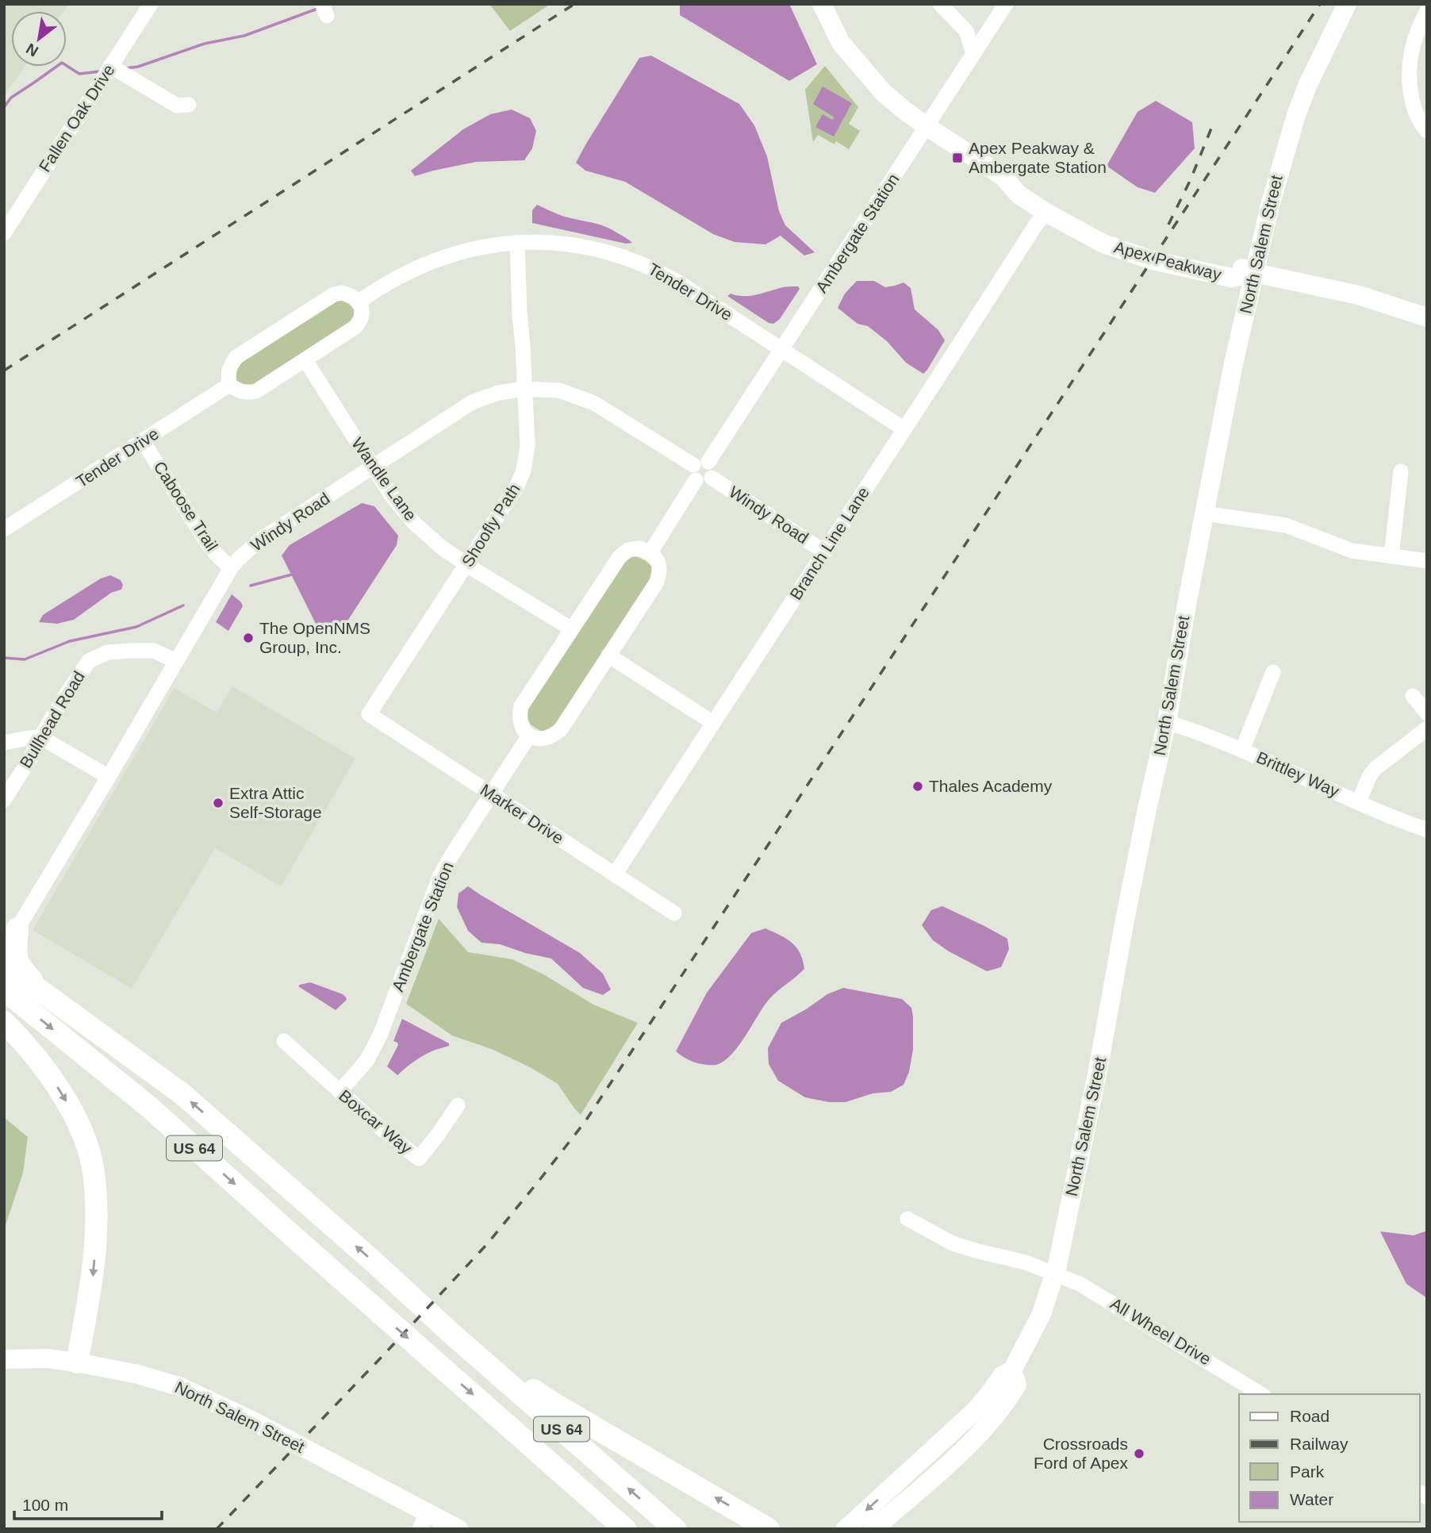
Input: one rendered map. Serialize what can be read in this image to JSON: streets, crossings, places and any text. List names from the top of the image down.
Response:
{
  "streets": {
    "highway": ["US 64"],
    "main road": ["North Salem Street", "Apex Peakway"],
    "street": [
      "Fallen Oak Drive",
      "Ambergate Station",
      "Tender Drive",
      "Wandle Lane",
      "Caboose Trail",
      "Windy Road",
      "Shoofly Path",
      "Branch Line Lane",
      "Bullhead Road",
      "Brittley Way",
      "Marker Drive",
      "Boxcar Way",
      "All Wheel Drive"
    ]
  },
  "crossings": [
    ["Ambergate Station", "Apex Peakway"],
    ["Ambergate Station", "Tender Drive"],
    ["Ambergate Station", "Windy Road"],
    ["Ambergate Station", "Marker Drive"],
    ["Ambergate Station", "Boxcar Way"],
    ["North Salem Street", "Apex Peakway"],
    ["North Salem Street", "Brittley Way"],
    ["North Salem Street", "All Wheel Drive"],
    ["Apex Peakway", "Branch Line Lane"],
    ["Tender Drive", "Caboose Trail"],
    ["Tender Drive", "Shoofly Path"],
    ["Tender Drive", "Branch Line Lane"],
    ["Wandle Lane", "Windy Road"],
    ["Wandle Lane", "Shoofly Path"],
    ["Caboose Trail", "Windy Road"],
    ["Windy Road", "Shoofly Path"],
    ["Windy Road", "Branch Line Lane"],
    ["Windy Road", "Bullhead Road"],
    ["Shoofly Path", "Marker Drive"],
    ["Branch Line Lane", "Marker Drive"]
  ],
  "places": {
    "transit": ["Apex Peakway & Ambergate Station"],
    "other": [
      "The OpenNMS Group, Inc.",
      "Thales Academy",
      "Extra Attic Self-Storage",
      "Crossroads Ford of Apex"
    ]
  },
  "legend": [
    "Road",
    "Railway",
    "Park",
    "Water"
  ],
  "scale_bar": "100 m",
  "north": "bottom left"
}
